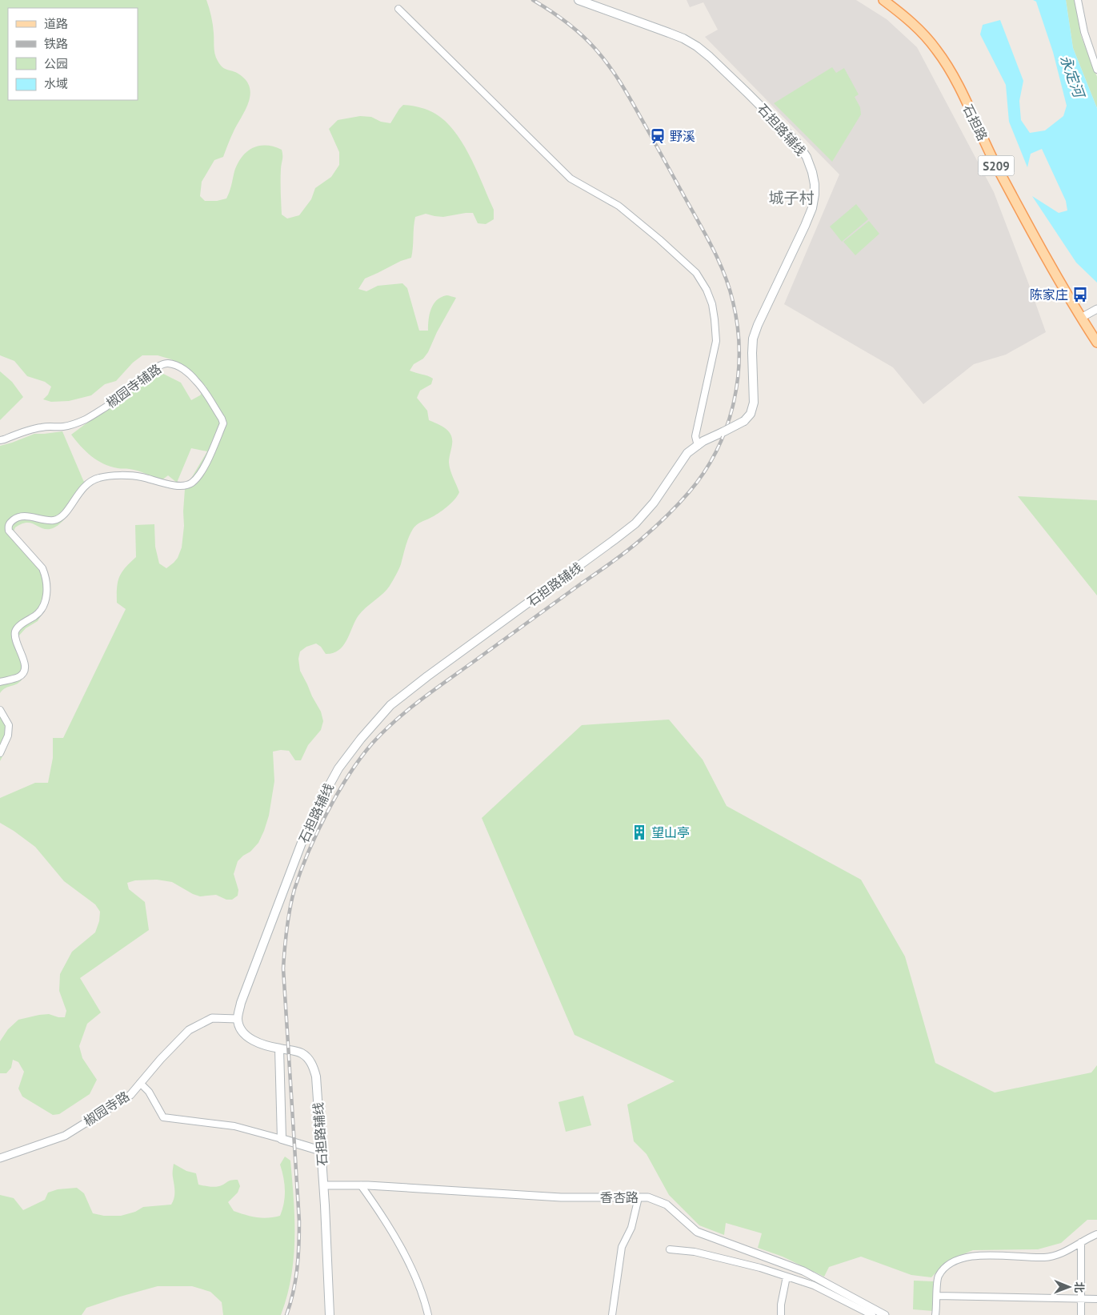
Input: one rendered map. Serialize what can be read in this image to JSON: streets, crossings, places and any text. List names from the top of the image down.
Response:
{
  "streets": {
    "main road": ["石担路", "石担路辅线", "S209"],
    "street": ["椒园寺辅路", "椒园寺路", "香杏路"]
  },
  "crossings": [
    ["石担路辅线", "椒园寺路"],
    ["石担路辅线", "香杏路"]
  ],
  "districts": ["城子村"],
  "water": ["永定河"],
  "places": {
    "station": ["野溪"],
    "bus stop": ["陈家庄"],
    "building": ["望山亭"]
  },
  "legend": [
    "道路",
    "铁路",
    "公园",
    "水域"
  ],
  "north": "right"
}
